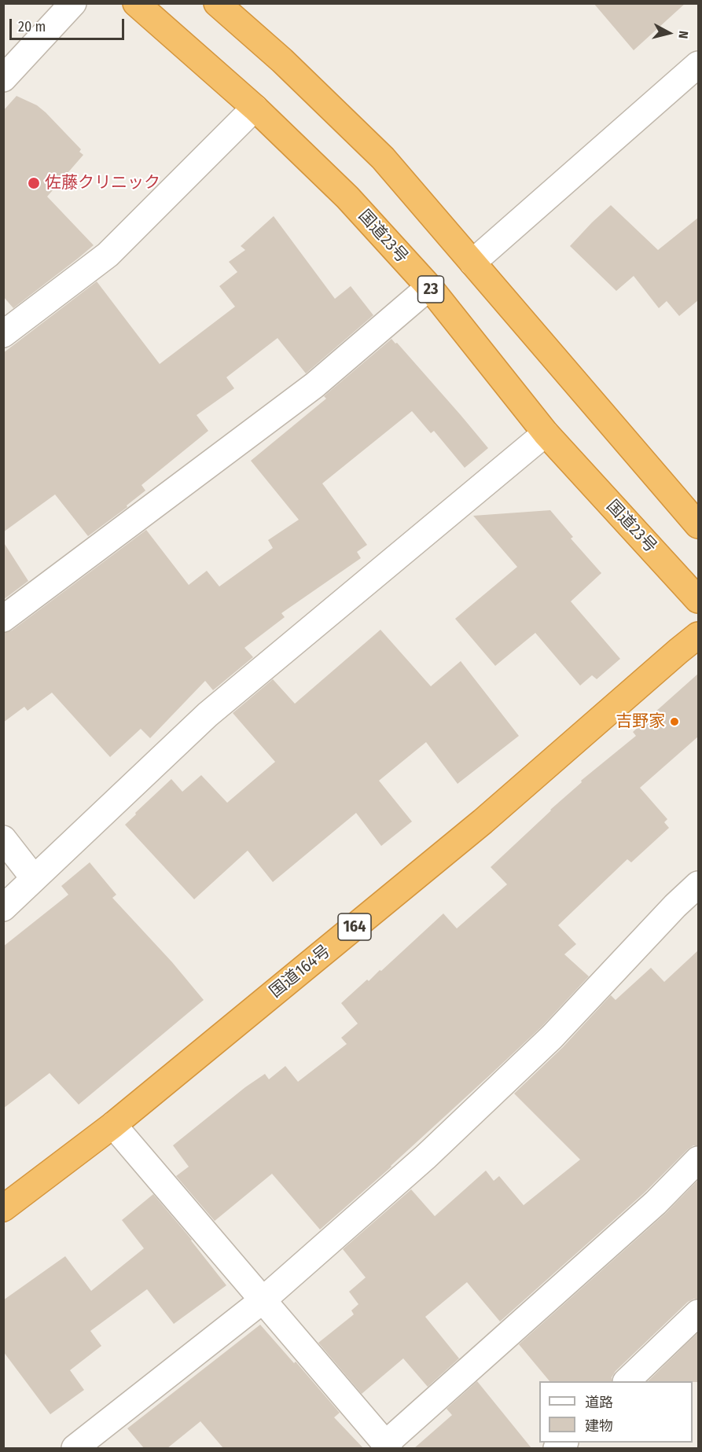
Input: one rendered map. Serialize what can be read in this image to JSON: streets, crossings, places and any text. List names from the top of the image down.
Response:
{
  "streets": {
    "highway": [
      "国道23号",
      "23",
      "164",
      "国道164号"
    ]
  },
  "places": ["佐藤クリニック", "吉野家"],
  "legend": ["道路", "建物"],
  "scale_bar": "20 m",
  "north": "right"
}
